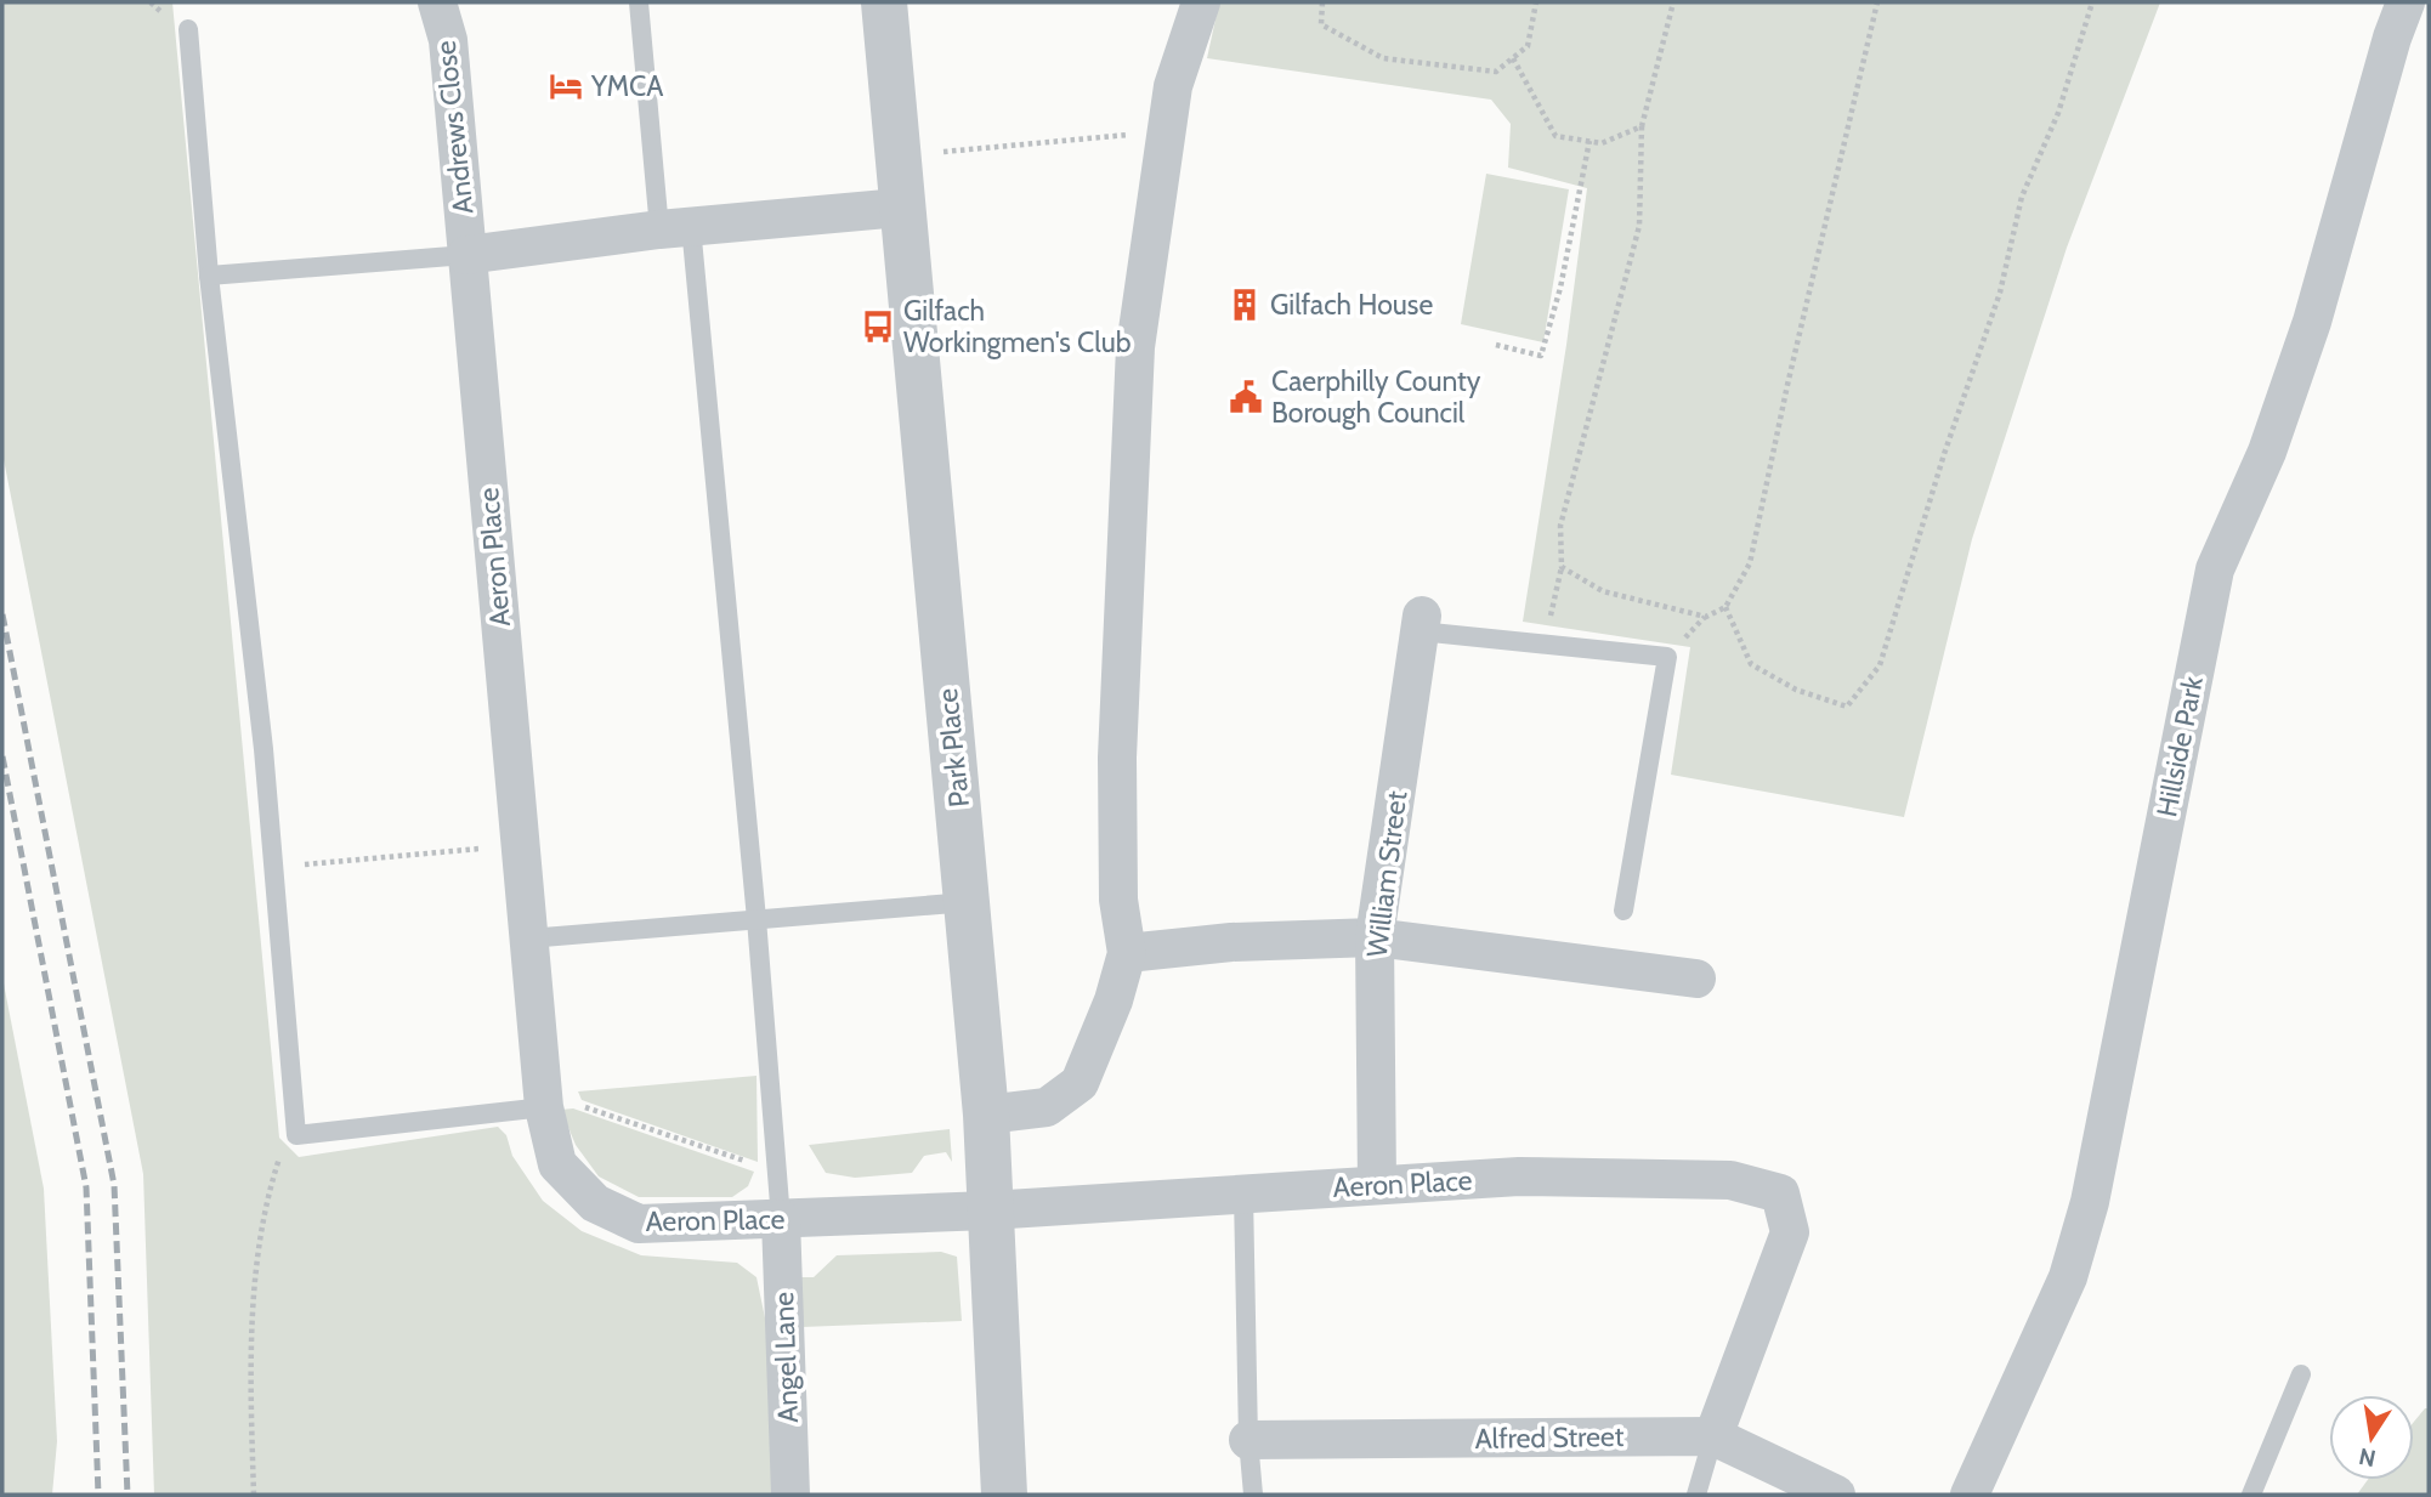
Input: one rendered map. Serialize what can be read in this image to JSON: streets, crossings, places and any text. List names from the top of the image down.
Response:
{
  "streets": {
    "street": [
      "Andrews Close",
      "Aeron Place",
      "Hillside Park",
      "Park Place",
      "William Street",
      "Angel Lane",
      "Alfred Street"
    ]
  },
  "crossings": [
    ["Andrews Close", "Aeron Place"],
    ["Aeron Place", "Park Place"],
    ["Aeron Place", "William Street"],
    ["Aeron Place", "Angel Lane"],
    ["Aeron Place", "Alfred Street"]
  ],
  "places": {
    "hotel": ["YMCA"],
    "building": ["Gilfach House"],
    "bus stop": ["Gilfach Workingmen's Club"],
    "public building": ["Caerphilly County Borough Council"]
  },
  "north": "bottom"
}
